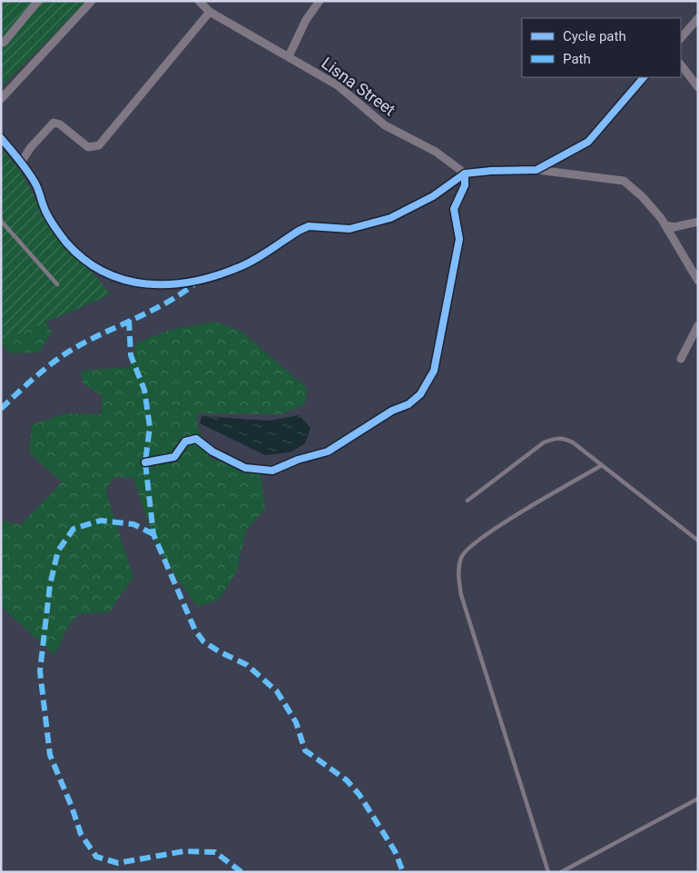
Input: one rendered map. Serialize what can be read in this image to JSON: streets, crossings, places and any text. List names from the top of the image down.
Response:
{
  "streets": {
    "street": ["Lisna Street"]
  },
  "legend": ["Cycle path", "Path"]
}
